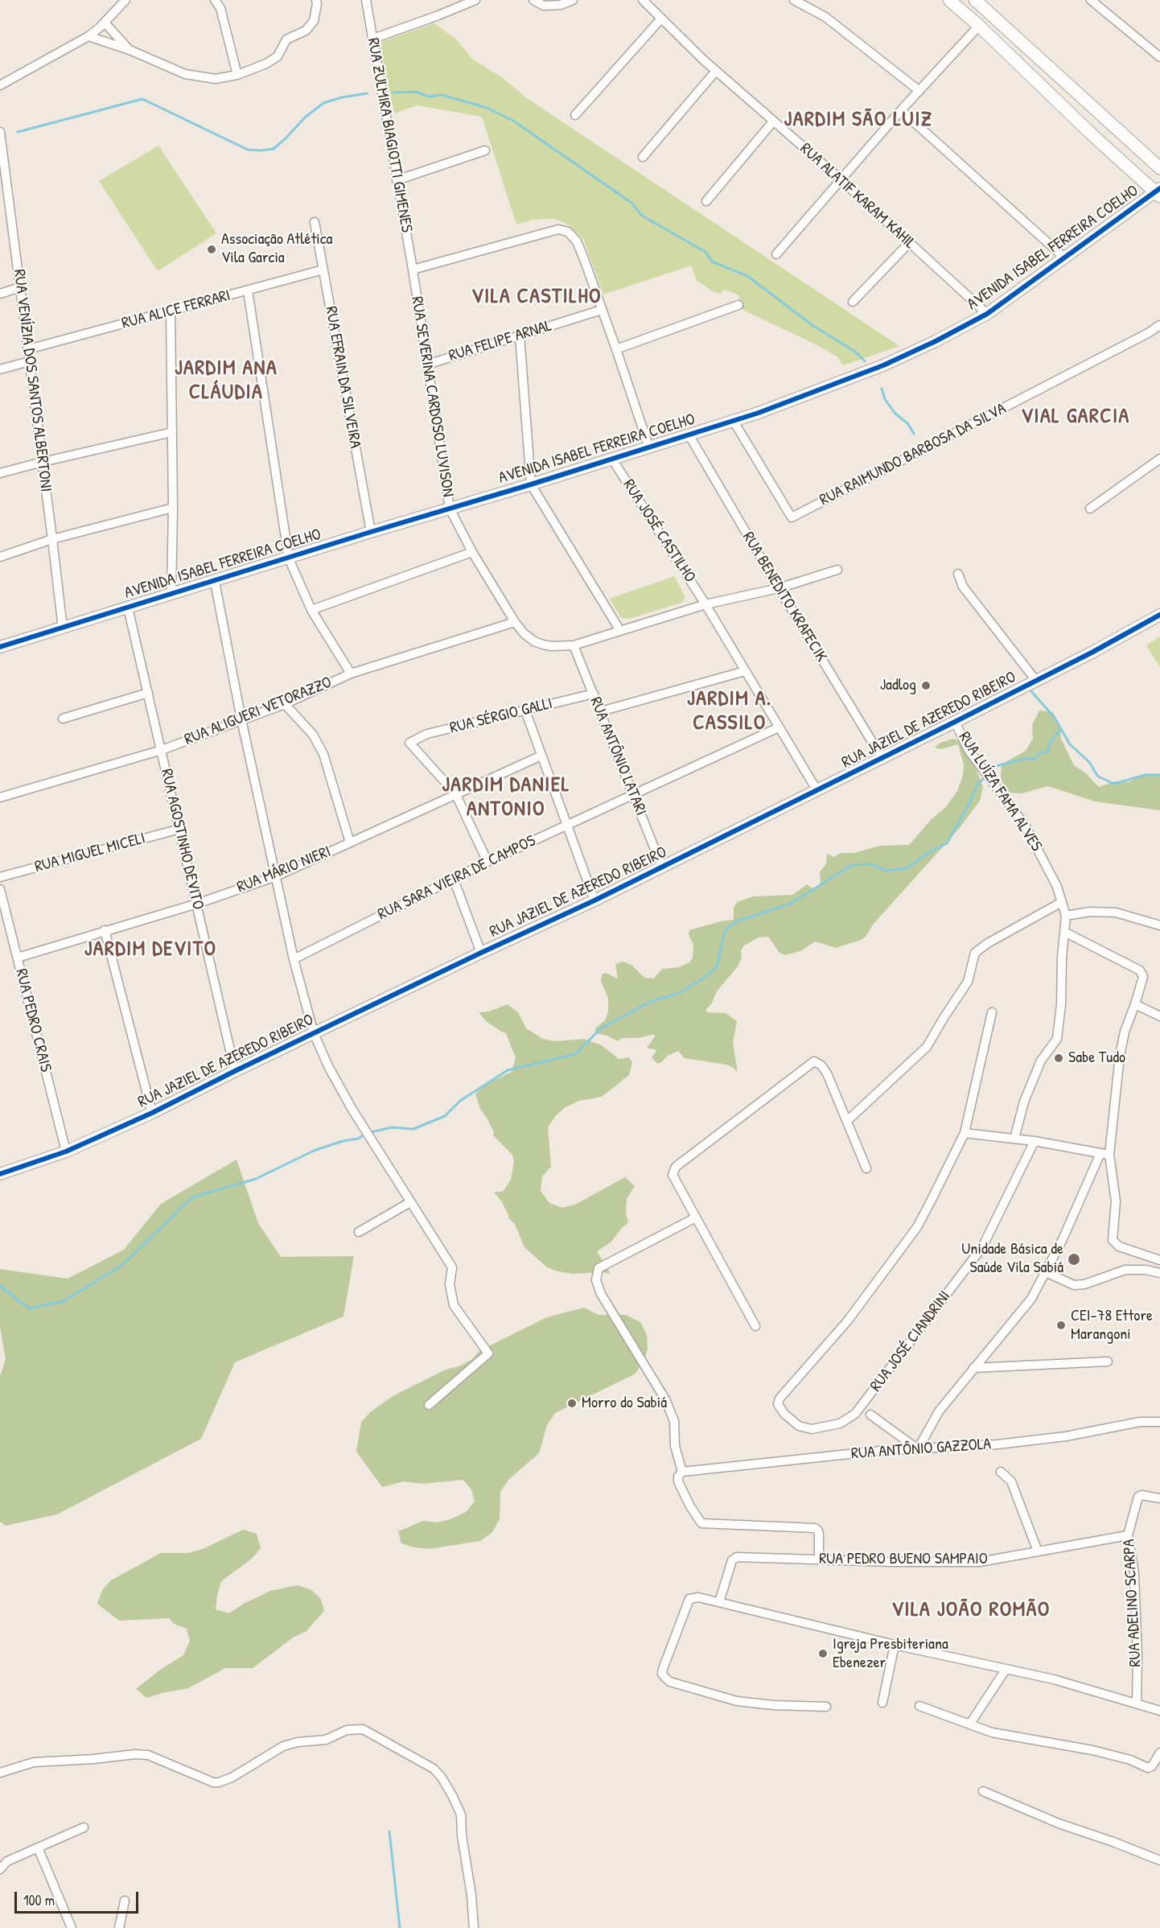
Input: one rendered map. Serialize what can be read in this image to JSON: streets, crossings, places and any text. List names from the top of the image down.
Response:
{
  "streets": {
    "street": [
      "RUA ZULMIRA BIAGIOTTI GIMENES",
      "RUA ALATIF KARAM KAHIL",
      "AVENIDA ISABEL FERREIRA COELHO",
      "RUA ALICE FERRARI",
      "RUA FELIPE ARNAL",
      "RUA EFRAIN DA SILVEIRA",
      "RUA VENÍZIA DOS SANTOS ALBERTONI",
      "RUA SEVERINA CARDOSO LUVISON",
      "RUA RAIMUNDO BARBOSA DA SILVA",
      "RUA JOSÉ CASTILHO",
      "RUA BENEDITO KRAFECIK",
      "RUA ALIGUERI VETORAZZO",
      "RUA SÉRGIO GALLI",
      "RUA JAZIEL DE AZEREDO RIBEIRO",
      "RUA ANTÔNIO LATARI",
      "RUA LUÍZA FAMA ALVES",
      "RUA AGOSTINHO DEVITO",
      "RUA MIGUEL MICELI",
      "RUA MÁRIO NIERI",
      "RUA SARA VIEIRA DE CAMPOS",
      "RUA PEDRO CRAIS",
      "RUA JOSÉ CIANDRINI",
      "RUA ANTÔNIO GAZZOLA",
      "RUA PEDRO BUENO SAMPAIO",
      "RUA ADELINO SCARPA"
    ]
  },
  "crossings": [
    ["RUA ZULMIRA BIAGIOTTI GIMENES", "RUA SEVERINA CARDOSO LUVISON"],
    ["RUA ALATIF KARAM KAHIL", "AVENIDA ISABEL FERREIRA COELHO"],
    ["AVENIDA ISABEL FERREIRA COELHO", "RUA EFRAIN DA SILVEIRA"],
    ["AVENIDA ISABEL FERREIRA COELHO", "RUA VENÍZIA DOS SANTOS ALBERTONI"],
    ["AVENIDA ISABEL FERREIRA COELHO", "RUA SEVERINA CARDOSO LUVISON"],
    ["AVENIDA ISABEL FERREIRA COELHO", "RUA RAIMUNDO BARBOSA DA SILVA"],
    ["AVENIDA ISABEL FERREIRA COELHO", "RUA JOSÉ CASTILHO"],
    ["AVENIDA ISABEL FERREIRA COELHO", "RUA BENEDITO KRAFECIK"],
    ["AVENIDA ISABEL FERREIRA COELHO", "RUA AGOSTINHO DEVITO"],
    ["RUA ALICE FERRARI", "RUA EFRAIN DA SILVEIRA"],
    ["RUA ALICE FERRARI", "RUA VENÍZIA DOS SANTOS ALBERTONI"],
    ["RUA FELIPE ARNAL", "RUA SEVERINA CARDOSO LUVISON"],
    ["RUA SEVERINA CARDOSO LUVISON", "RUA JOSÉ CASTILHO"],
    ["RUA SEVERINA CARDOSO LUVISON", "RUA BENEDITO KRAFECIK"],
    ["RUA SEVERINA CARDOSO LUVISON", "RUA ALIGUERI VETORAZZO"],
    ["RUA SEVERINA CARDOSO LUVISON", "RUA ANTÔNIO LATARI"],
    ["RUA JOSÉ CASTILHO", "RUA JAZIEL DE AZEREDO RIBEIRO"],
    ["RUA JOSÉ CASTILHO", "RUA SARA VIEIRA DE CAMPOS"],
    ["RUA BENEDITO KRAFECIK", "RUA JAZIEL DE AZEREDO RIBEIRO"],
    ["RUA ALIGUERI VETORAZZO", "RUA AGOSTINHO DEVITO"],
    ["RUA SÉRGIO GALLI", "RUA ANTÔNIO LATARI"],
    ["RUA SÉRGIO GALLI", "RUA MÁRIO NIERI"],
    ["RUA JAZIEL DE AZEREDO RIBEIRO", "RUA ANTÔNIO LATARI"],
    ["RUA JAZIEL DE AZEREDO RIBEIRO", "RUA LUÍZA FAMA ALVES"],
    ["RUA JAZIEL DE AZEREDO RIBEIRO", "RUA AGOSTINHO DEVITO"],
    ["RUA JAZIEL DE AZEREDO RIBEIRO", "RUA PEDRO CRAIS"],
    ["RUA ANTÔNIO LATARI", "RUA SARA VIEIRA DE CAMPOS"],
    ["RUA AGOSTINHO DEVITO", "RUA MIGUEL MICELI"],
    ["RUA AGOSTINHO DEVITO", "RUA MÁRIO NIERI"],
    ["RUA MÁRIO NIERI", "RUA PEDRO CRAIS"],
    ["RUA PEDRO BUENO SAMPAIO", "RUA ADELINO SCARPA"]
  ],
  "districts": [
    "JARDIM SÃO LUIZ",
    "VILA CASTILHO",
    "JARDIM ANA CLÁUDIA",
    "VIAL GARCIA",
    "JARDIM A. CASSILO",
    "JARDIM DANIEL ANTONIO",
    "JARDIM DEVITO",
    "VILA JOÃO ROMÃO"
  ],
  "places": [
    "Associação Atlética Vila Garcia",
    "Jadlog",
    "Sabe Tudo",
    "Unidade Básica de Saúde Vila Sabiá",
    "CEI-78 Ettore Marangoni",
    "Morro do Sabiá",
    "Igreja Presbiteriana Ebenezer"
  ],
  "scale_bar": "100 m"
}
